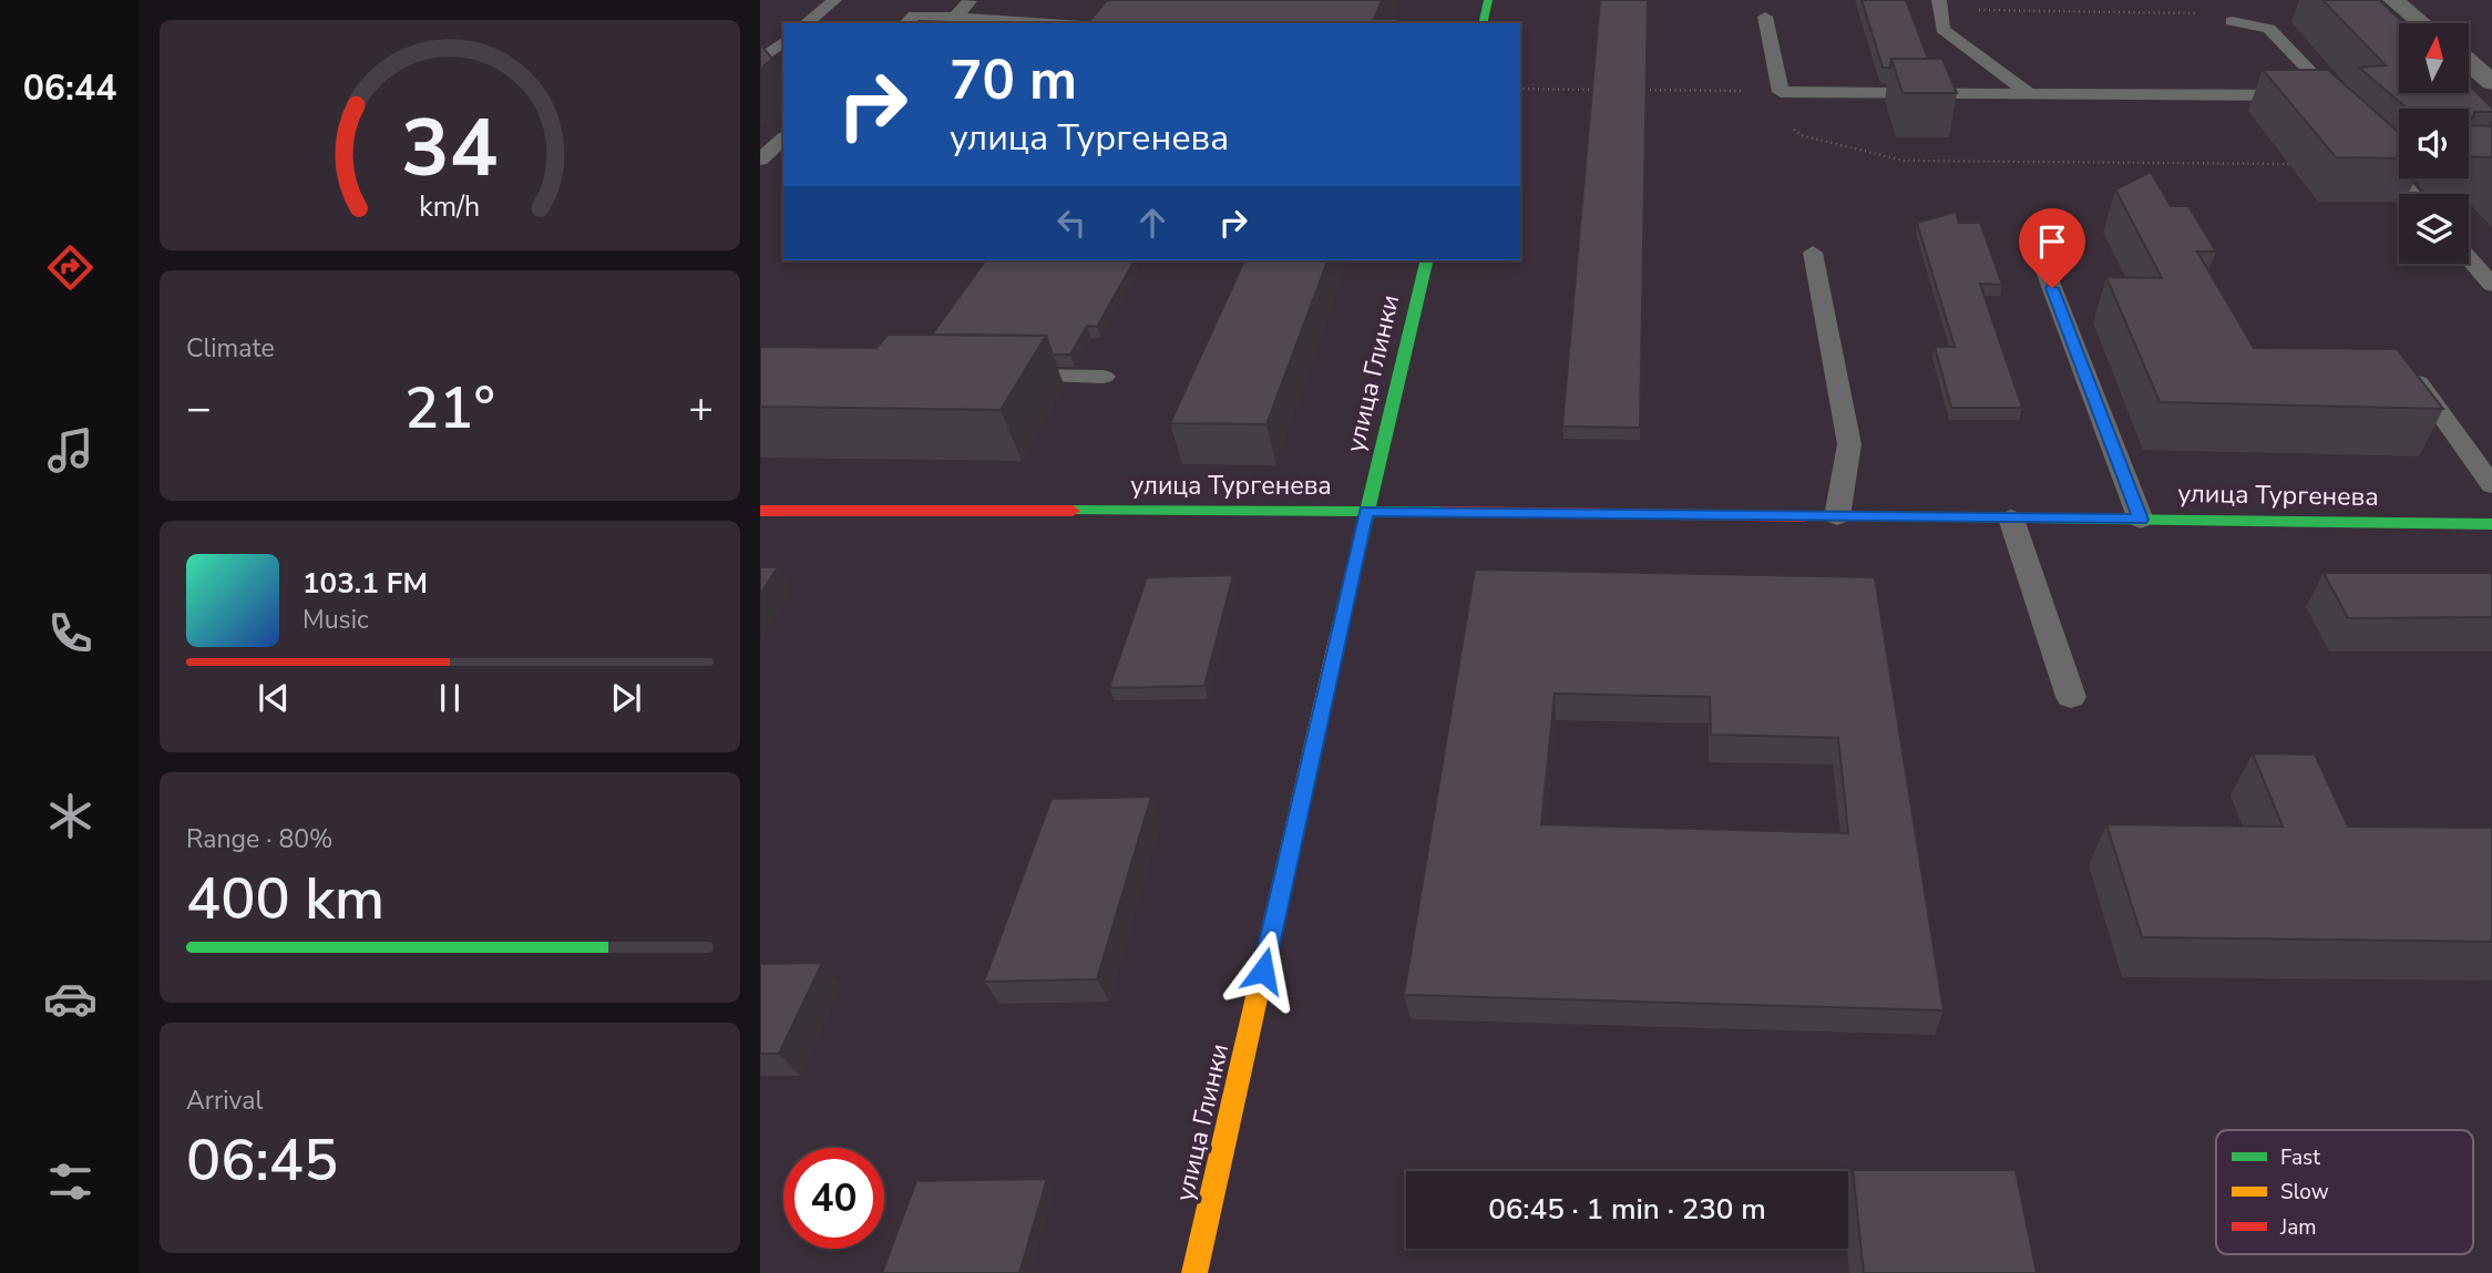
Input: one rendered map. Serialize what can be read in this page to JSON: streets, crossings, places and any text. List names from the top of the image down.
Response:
{
  "streets": {
    "street": ["улица Глинки", "улица Тургенева"]
  },
  "crossings": [
    ["улица Глинки", "улица Тургенева"]
  ],
  "legend": ["Fast", "Slow", "Jam"],
  "north": "top",
  "page": {
    "tabs": "06:44",
    "turn": ["70 m", "улица Тургенева"],
    "tile": [
      "Climate",
      ["Range · 80%", "400 km"],
      ["Arrival", "06:45"]
    ],
    "heat": ["−", "21°", "+"],
    "song": ["103.1 FM", "Music"],
    "limit": "40",
    "trip": "06:45 · 1 min · 230 m",
    "gauge": ["34", "km/h"]
  }
}
